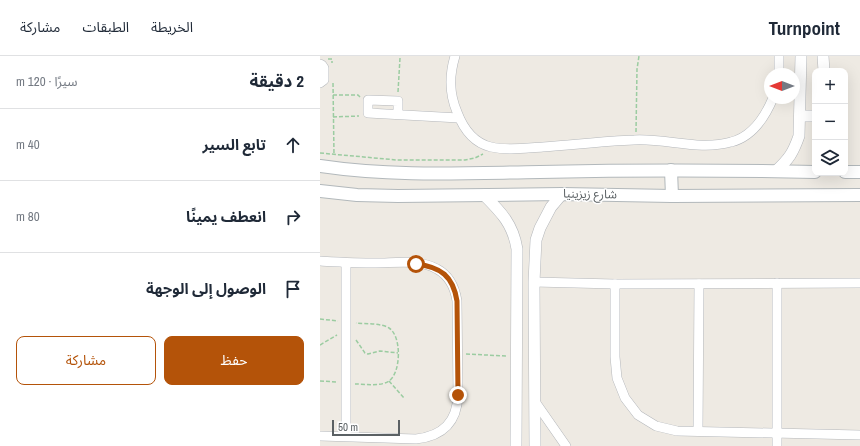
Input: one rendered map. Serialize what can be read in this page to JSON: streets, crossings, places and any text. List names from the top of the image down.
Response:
{
  "streets": {
    "main road": ["شارع زيزينيا"]
  },
  "scale_bar": "50 m",
  "north": "left",
  "page": {
    "header": "Turnpoint",
    "nav": ["الخريطة", "الطبقات", "مشاركة"],
    "heading": ["2 دقيقة", "سيرًا · 120 m"],
    "map_buttons": ["+", "−"],
    "list": [
      ["تابع السير", "40 m"],
      ["انعطف يمينًا", "80 m"],
      "الوصول إلى الوجهة"
    ],
    "buttons": ["حفظ", "مشاركة"],
    "scale": "50 m"
  }
}
